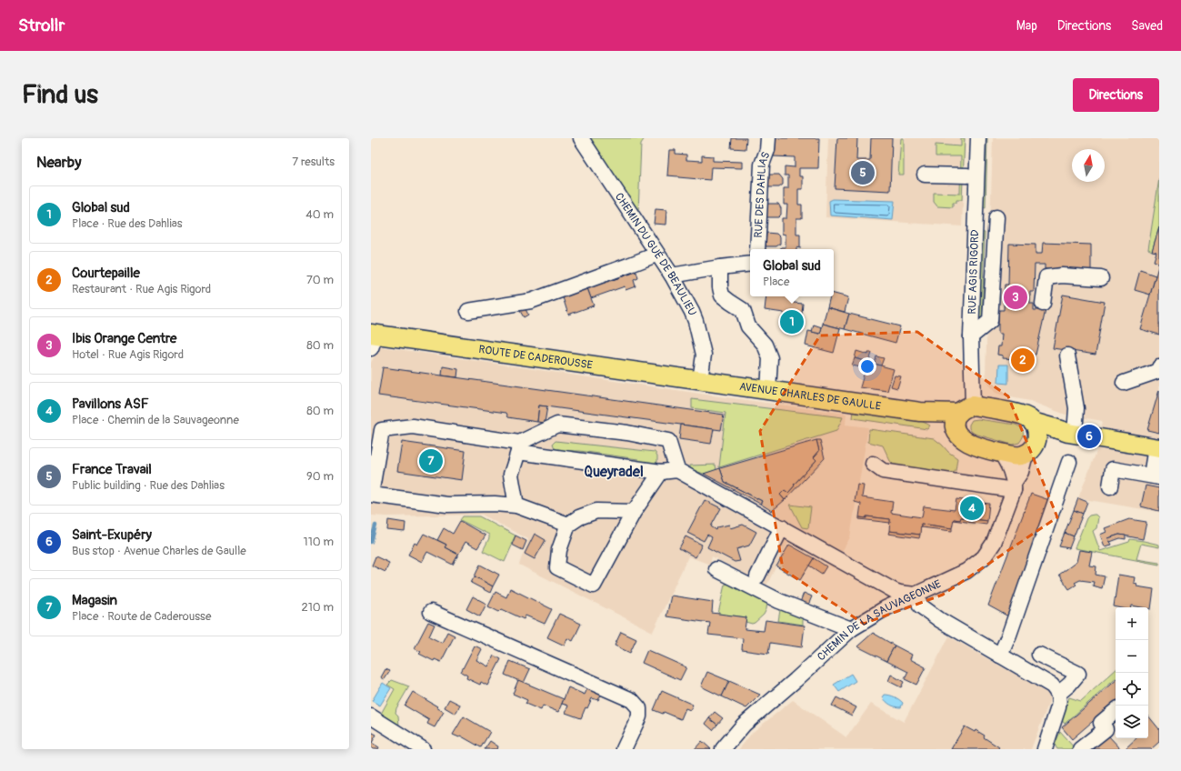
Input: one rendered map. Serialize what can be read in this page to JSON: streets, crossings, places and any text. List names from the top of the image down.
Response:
{
  "streets": {
    "main road": ["ROUTE DE CADEROUSSE", "AVENUE CHARLES DE GAULLE"],
    "street": [
      "RUE DES DAHLIAS",
      "CHEMIN DU GUÉ DE BEAULIEU",
      "RUE AGIS RIGORD",
      "CHEMIN DE LA SAUVAGEONNE"
    ]
  },
  "crossings": [
    ["CHEMIN DU GUÉ DE BEAULIEU", "ROUTE DE CADEROUSSE"],
    ["CHEMIN DU GUÉ DE BEAULIEU", "AVENUE CHARLES DE GAULLE"],
    ["RUE AGIS RIGORD", "AVENUE CHARLES DE GAULLE"],
    ["ROUTE DE CADEROUSSE", "AVENUE CHARLES DE GAULLE"],
    ["AVENUE CHARLES DE GAULLE", "CHEMIN DE LA SAUVAGEONNE"]
  ],
  "districts": ["Queyradel"],
  "north": "top",
  "page": {
    "header": "Strollr",
    "nav": ["Map", "Directions", "Saved"],
    "buttons": "Directions",
    "title": "Find us",
    "heading": ["Nearby", "7 results"],
    "pins": [
      "5",
      "3",
      "1",
      "2",
      "6",
      "7",
      "4"
    ],
    "list": [
      {
        "mark": "1",
        "name": "Global sud",
        "note": "Place · Rue des Dahlias",
        "value": "40 m"
      },
      {
        "mark": "2",
        "name": "Courtepaille",
        "note": "Restaurant · Rue Agis Rigord",
        "value": "70 m"
      },
      {
        "mark": "3",
        "name": "Ibis Orange Centre",
        "note": "Hotel · Rue Agis Rigord",
        "value": "80 m"
      },
      {
        "mark": "4",
        "name": "Pavillons ASF",
        "note": "Place · Chemin de la Sauvageonne",
        "value": "80 m"
      },
      {
        "mark": "5",
        "name": "France Travail",
        "note": "Public building · Rue des Dahlias",
        "value": "90 m"
      },
      {
        "mark": "6",
        "name": "Saint-Exupéry",
        "note": "Bus stop · Avenue Charles de Gaulle",
        "value": "110 m"
      },
      {
        "mark": "7",
        "name": "Magasin",
        "note": "Place · Route de Caderousse",
        "value": "210 m"
      }
    ],
    "popup": ["Global sud", "Place"],
    "map_buttons": ["+", "−"]
  }
}
